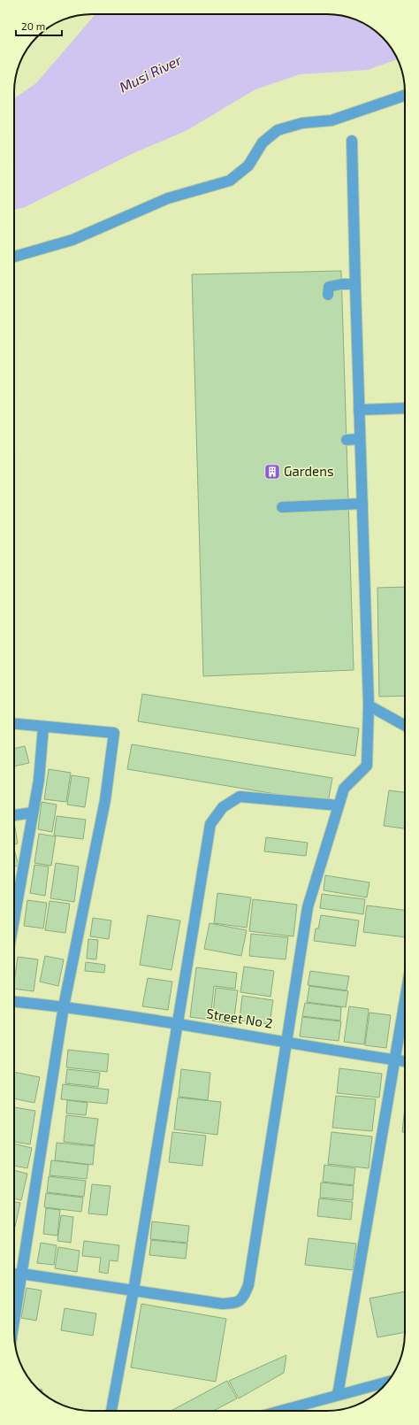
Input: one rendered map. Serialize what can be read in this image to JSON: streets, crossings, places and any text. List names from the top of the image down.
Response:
{
  "streets": {
    "street": ["Street No 2"]
  },
  "water": ["Musi River"],
  "places": {
    "building": ["Gardens"]
  },
  "scale_bar": "20 m"
}
